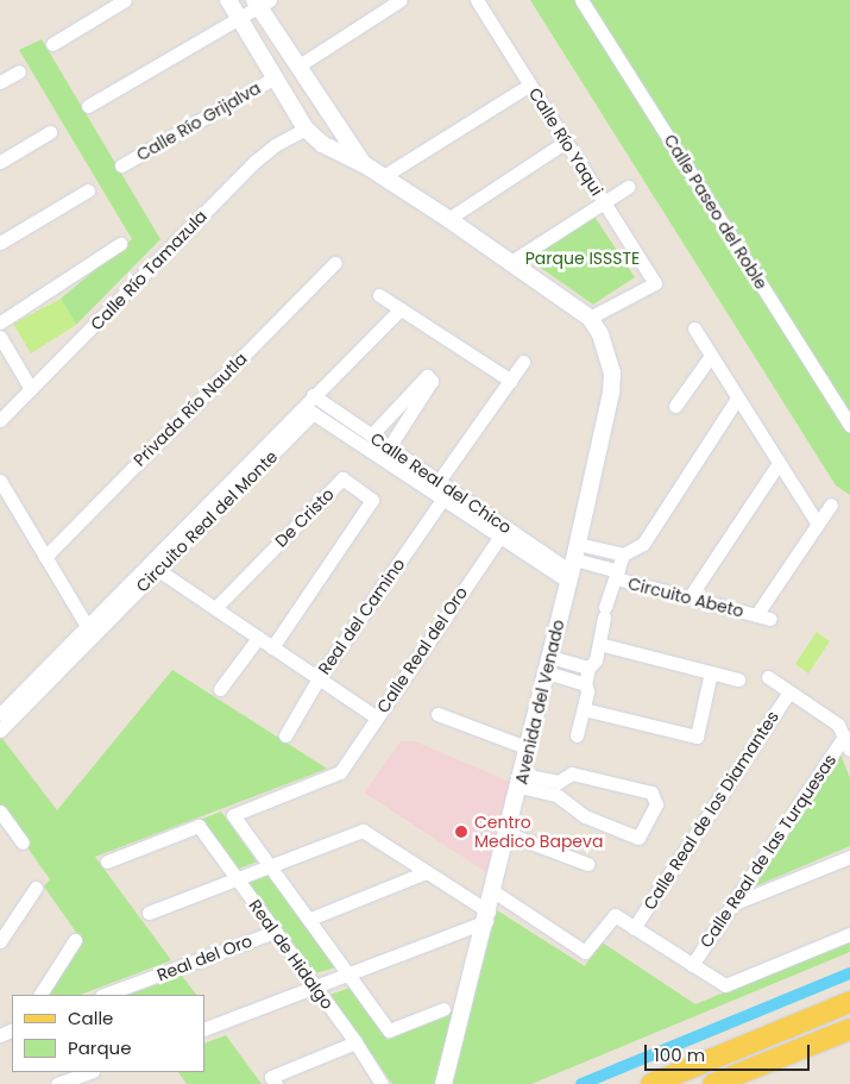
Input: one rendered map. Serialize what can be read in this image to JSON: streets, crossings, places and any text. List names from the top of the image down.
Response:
{
  "streets": {
    "street": [
      "Calle Río Grijalva",
      "Calle Río Yaqui",
      "Calle Paseo del Roble",
      "Calle Río Tamazula",
      "Privada Río Nautla",
      "Calle Real del Chico",
      "De Cristo",
      "Circuito Real del Monte",
      "Circuito Abeto",
      "Real del Camino",
      "Calle Real del Oro",
      "Avenida del Venado",
      "Calle Real de los Diamantes",
      "Calle Real de las Turquesas",
      "Real de Hidalgo",
      "Real del Oro"
    ]
  },
  "crossings": [
    ["Calle Río Yaqui", "Avenida del Venado"],
    ["Calle Real del Chico", "Circuito Real del Monte"],
    ["Calle Real del Chico", "Real del Camino"],
    ["Calle Real del Chico", "Calle Real del Oro"],
    ["Calle Real del Chico", "Avenida del Venado"],
    ["Circuito Real del Monte", "Real del Camino"],
    ["Real de Hidalgo", "Real del Oro"]
  ],
  "parks": ["Parque ISSSTE"],
  "places": ["Centro Medico Bapeva"],
  "legend": ["Calle", "Parque"],
  "scale_bar": "100 m"
}
